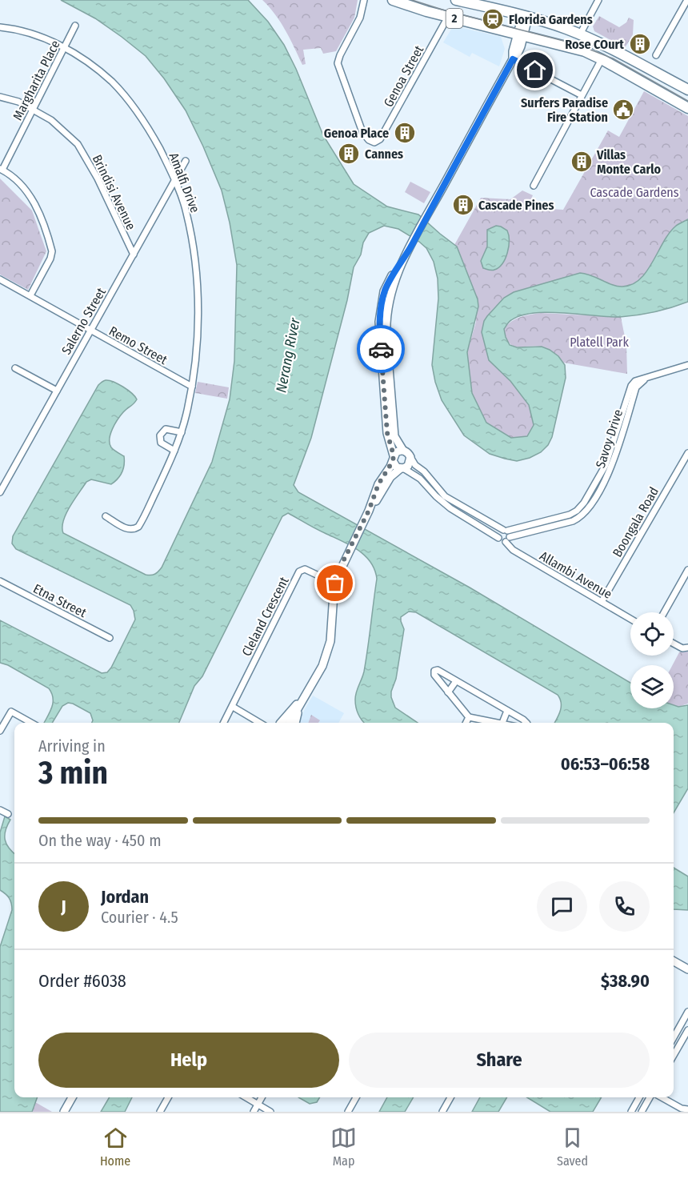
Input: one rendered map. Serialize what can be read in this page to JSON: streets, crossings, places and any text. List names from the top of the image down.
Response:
{
  "streets": {
    "highway": ["2"],
    "street": [
      "Genoa Street",
      "Margharita Place",
      "Amalfi Drive",
      "Brindisi Avenue",
      "Salerno Street",
      "Remo Street",
      "Savoy Drive",
      "Boongala Road",
      "Allambi Avenue",
      "Etna Street",
      "Cleland Crescent"
    ]
  },
  "crossings": [
    ["2", "Genoa Street"],
    ["Margharita Place", "Amalfi Drive"],
    ["Margharita Place", "Brindisi Avenue"],
    ["Amalfi Drive", "Salerno Street"],
    ["Amalfi Drive", "Remo Street"],
    ["Brindisi Avenue", "Salerno Street"],
    ["Salerno Street", "Remo Street"],
    ["Savoy Drive", "Allambi Avenue"],
    ["Boongala Road", "Allambi Avenue"]
  ],
  "water": ["Nerang River"],
  "parks": ["Cascade Gardens", "Platell Park"],
  "places": {
    "station": ["Florida Gardens"],
    "building": [
      "Rose COurt",
      "Genoa Place",
      "Cannes",
      "Villas Monte Carlo",
      "Cascade Pines"
    ],
    "public building": ["Surfers Paradise Fire Station"]
  },
  "page": {
    "heading": ["3 min", "Arriving in", "06:53–06:58"],
    "panel": [
      "Jordan",
      "Courier · 4.5",
      "Order #6038",
      "$38.90"
    ],
    "bar": "On the way · 450 m",
    "round": "J",
    "buttons": ["Help", "Share"],
    "tabs": ["Home", "Map", "Saved"]
  }
}
